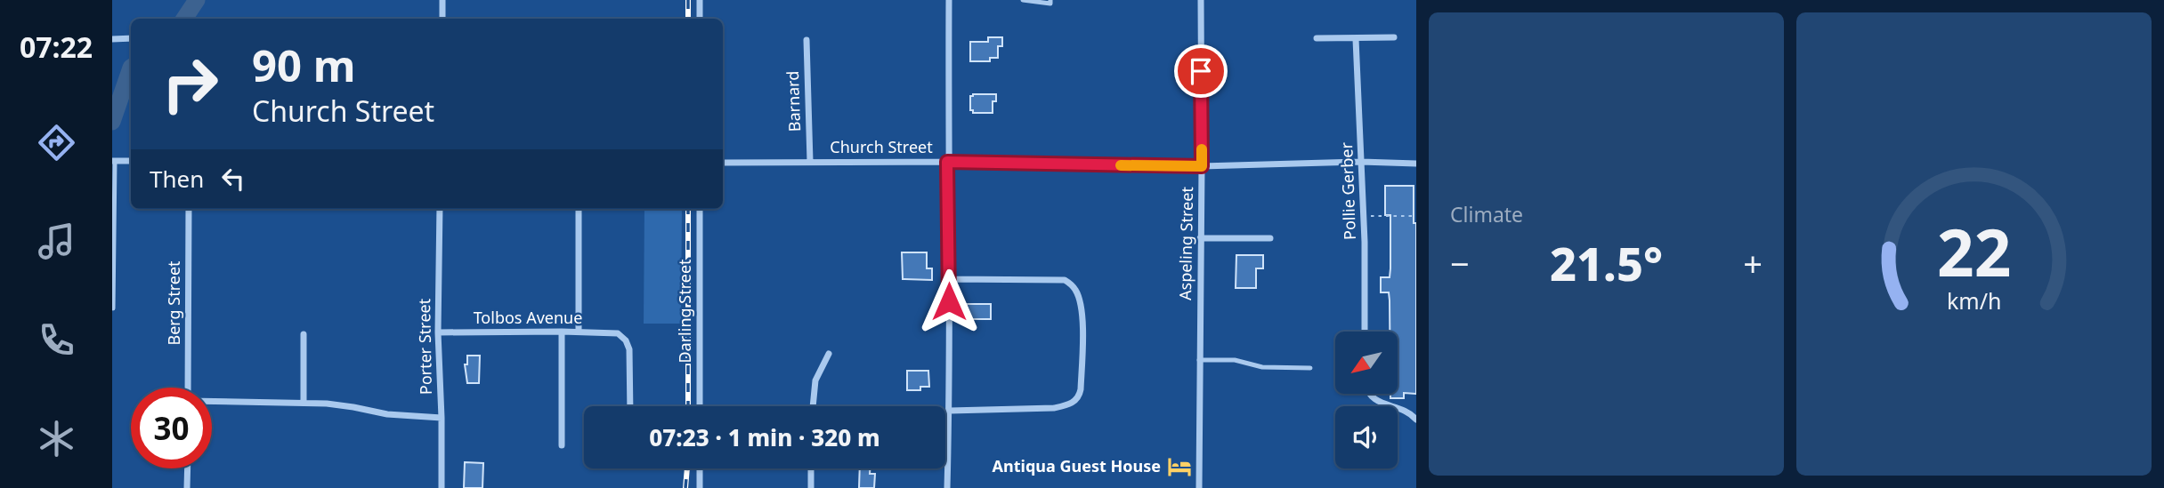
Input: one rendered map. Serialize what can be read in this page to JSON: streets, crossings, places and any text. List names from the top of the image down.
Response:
{
  "streets": {
    "street": [
      "Barnard",
      "Church Street",
      "Pollie Gerber",
      "Aspeling Street",
      "Berg Street",
      "Darling Street",
      "Tolbos Avenue",
      "Porter Street"
    ]
  },
  "crossings": [
    ["Barnard", "Church Street"],
    ["Church Street", "Pollie Gerber"],
    ["Church Street", "Aspeling Street"],
    ["Tolbos Avenue", "Porter Street"]
  ],
  "places": {
    "hotel": ["Antiqua Guest House"]
  },
  "north": "bottom left",
  "page": {
    "tabs": "07:22",
    "tile": "Climate",
    "turn": ["90 m", "Church Street"],
    "then": "Then",
    "heat": ["−", "21.5°", "+"],
    "limit": "30",
    "trip": "07:23 · 1 min · 320 m",
    "gauge": ["22", "km/h"]
  }
}
